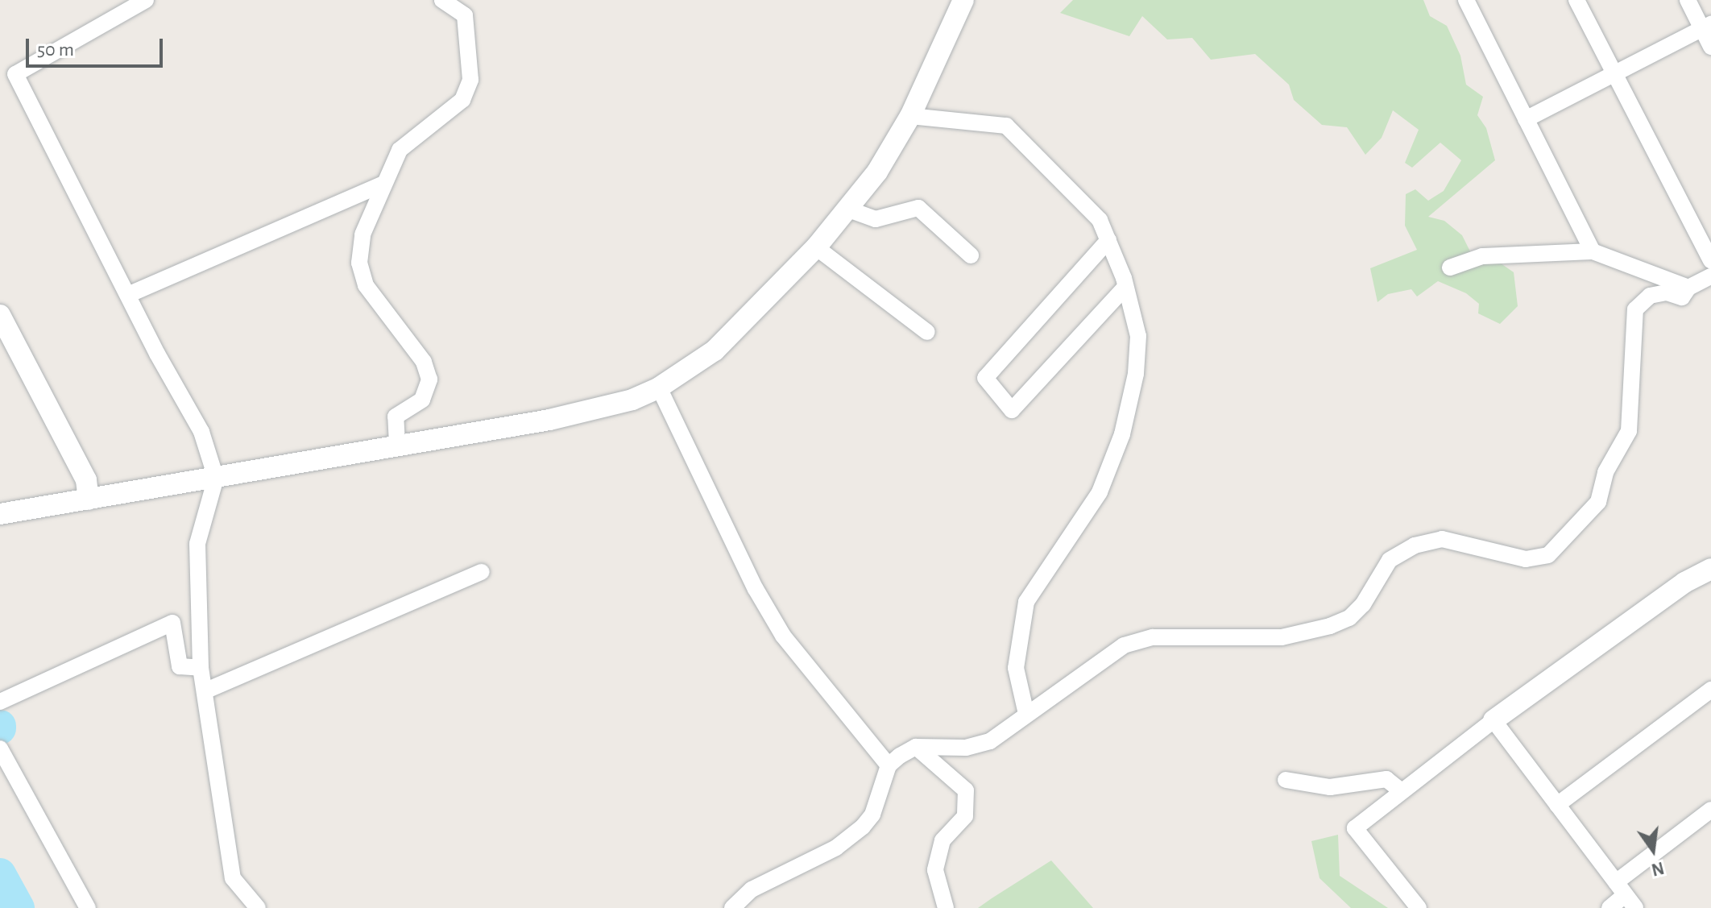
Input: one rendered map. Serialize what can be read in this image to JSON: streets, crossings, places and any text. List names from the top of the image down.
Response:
{
  "scale_bar": "50 m",
  "north": "bottom"
}
